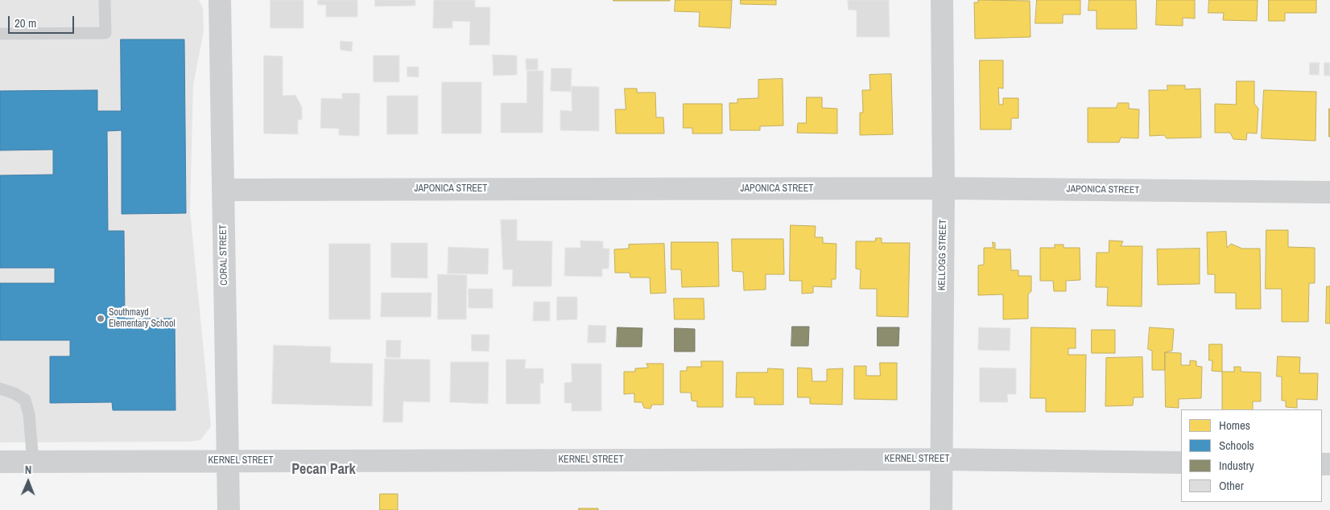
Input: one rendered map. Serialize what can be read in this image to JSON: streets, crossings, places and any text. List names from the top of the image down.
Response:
{
  "streets": {
    "street": [
      "JAPONICA STREET",
      "CORAL STREET",
      "KELLOGG STREET",
      "KERNEL STREET"
    ]
  },
  "crossings": [
    ["JAPONICA STREET", "CORAL STREET"],
    ["JAPONICA STREET", "KELLOGG STREET"],
    ["CORAL STREET", "KERNEL STREET"],
    ["KELLOGG STREET", "KERNEL STREET"]
  ],
  "districts": ["Pecan Park"],
  "places": ["Southmayd Elementary School"],
  "legend": [
    "Homes",
    "Schools",
    "Industry",
    "Other"
  ],
  "scale_bar": "20 m",
  "north": "top"
}
